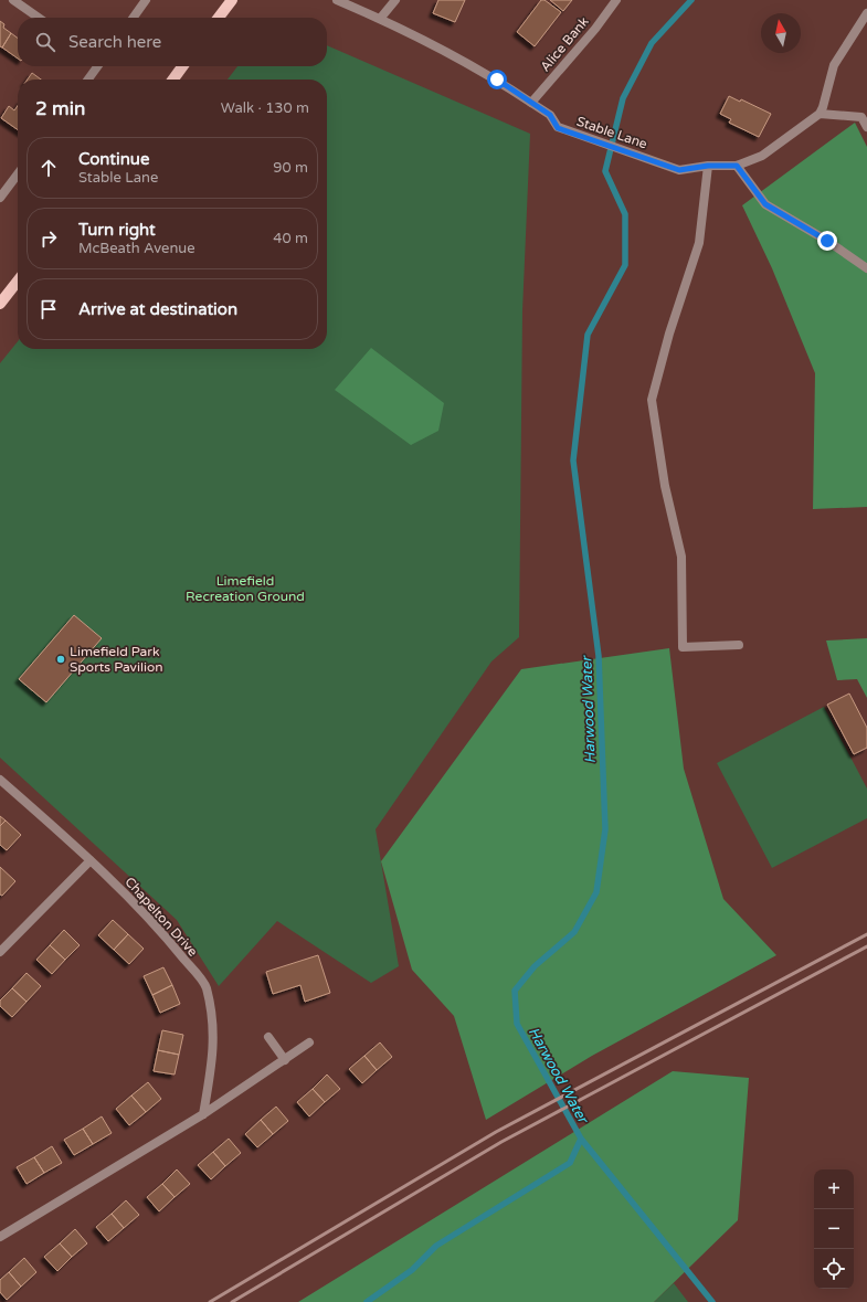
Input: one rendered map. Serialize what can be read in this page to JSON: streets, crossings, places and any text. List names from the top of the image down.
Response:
{
  "streets": {
    "street": ["Alice Bank", "Stable Lane", "Chapelton Drive"]
  },
  "crossings": [
    ["Alice Bank", "Stable Lane"]
  ],
  "water": ["Harwood Water"],
  "parks": ["Limefield Recreation Ground"],
  "places": ["Limefield Park Sports Pavilion"],
  "north": "top",
  "page": {
    "search": "Search here",
    "heading": ["2 min", "Walk · 130 m"],
    "list": [
      ["Continue", "Stable Lane", "90 m"],
      ["Turn right", "McBeath Avenue", "40 m"],
      "Arrive at destination"
    ],
    "map_buttons": ["+", "−"]
  }
}
